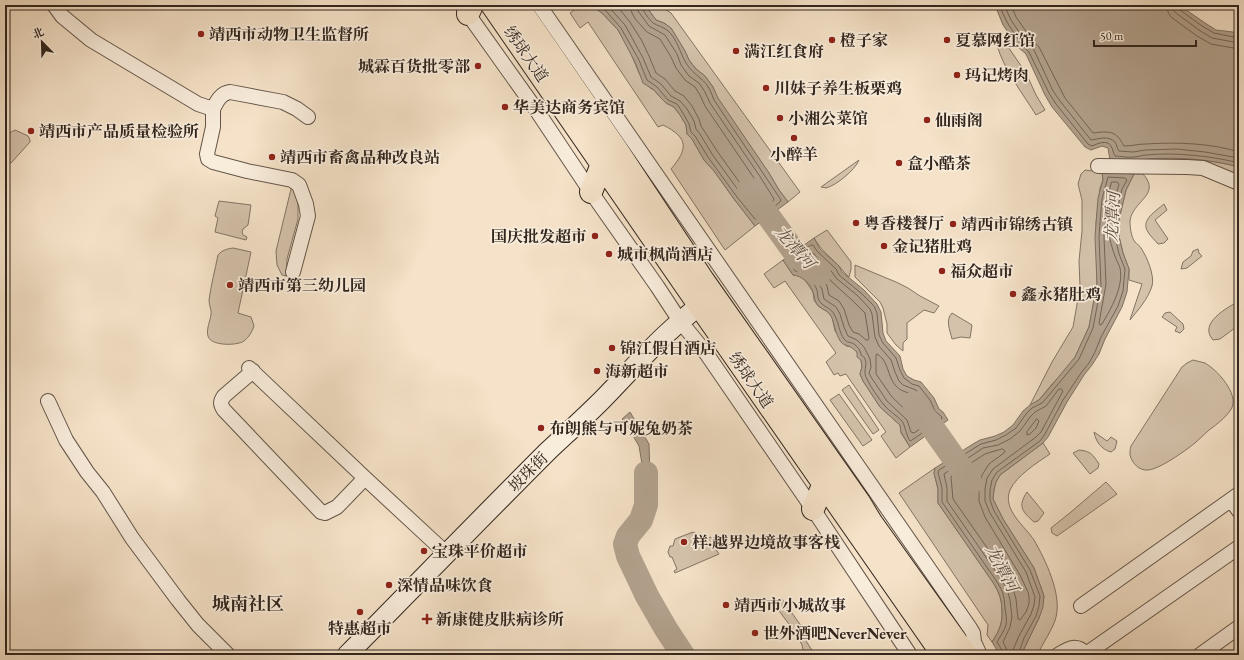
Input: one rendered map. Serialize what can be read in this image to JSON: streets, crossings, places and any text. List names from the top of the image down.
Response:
{
  "streets": {
    "main road": ["绣球大道", "坡珠街"]
  },
  "crossings": [
    ["绣球大道", "坡珠街"]
  ],
  "districts": ["城南社区"],
  "water": ["龙潭河"],
  "places": {
    "other": [
      "靖西市动物卫生监督所",
      "橙子家",
      "夏慕网红馆",
      "满江红食府",
      "城霖百货批零部",
      "玛记烤肉",
      "川妹子养生板栗鸡",
      "华美达商务宾馆",
      "小湘公菜馆",
      "仙雨阁",
      "靖西市产品质量检验所",
      "小醉羊",
      "靖西市畜禽品种改良站",
      "盒小酷茶",
      "粤香楼餐厅",
      "靖西市锦绣古镇",
      "国庆批发超市",
      "金记猪肚鸡",
      "城市枫尚酒店",
      "福众超市",
      "靖西市第三幼儿园",
      "鑫永猪肚鸡",
      "锦江假日酒店",
      "海新超市",
      "布朗熊与可妮兔奶茶",
      "样·越界边境故事客栈",
      "宝珠平价超市",
      "深情品味饮食",
      "靖西市小城故事",
      "特惠超市",
      "世外酒吧NeverNever"
    ],
    "health": ["新康健皮肤病诊所"]
  },
  "scale_bar": "50 m",
  "north": "top left"
}
